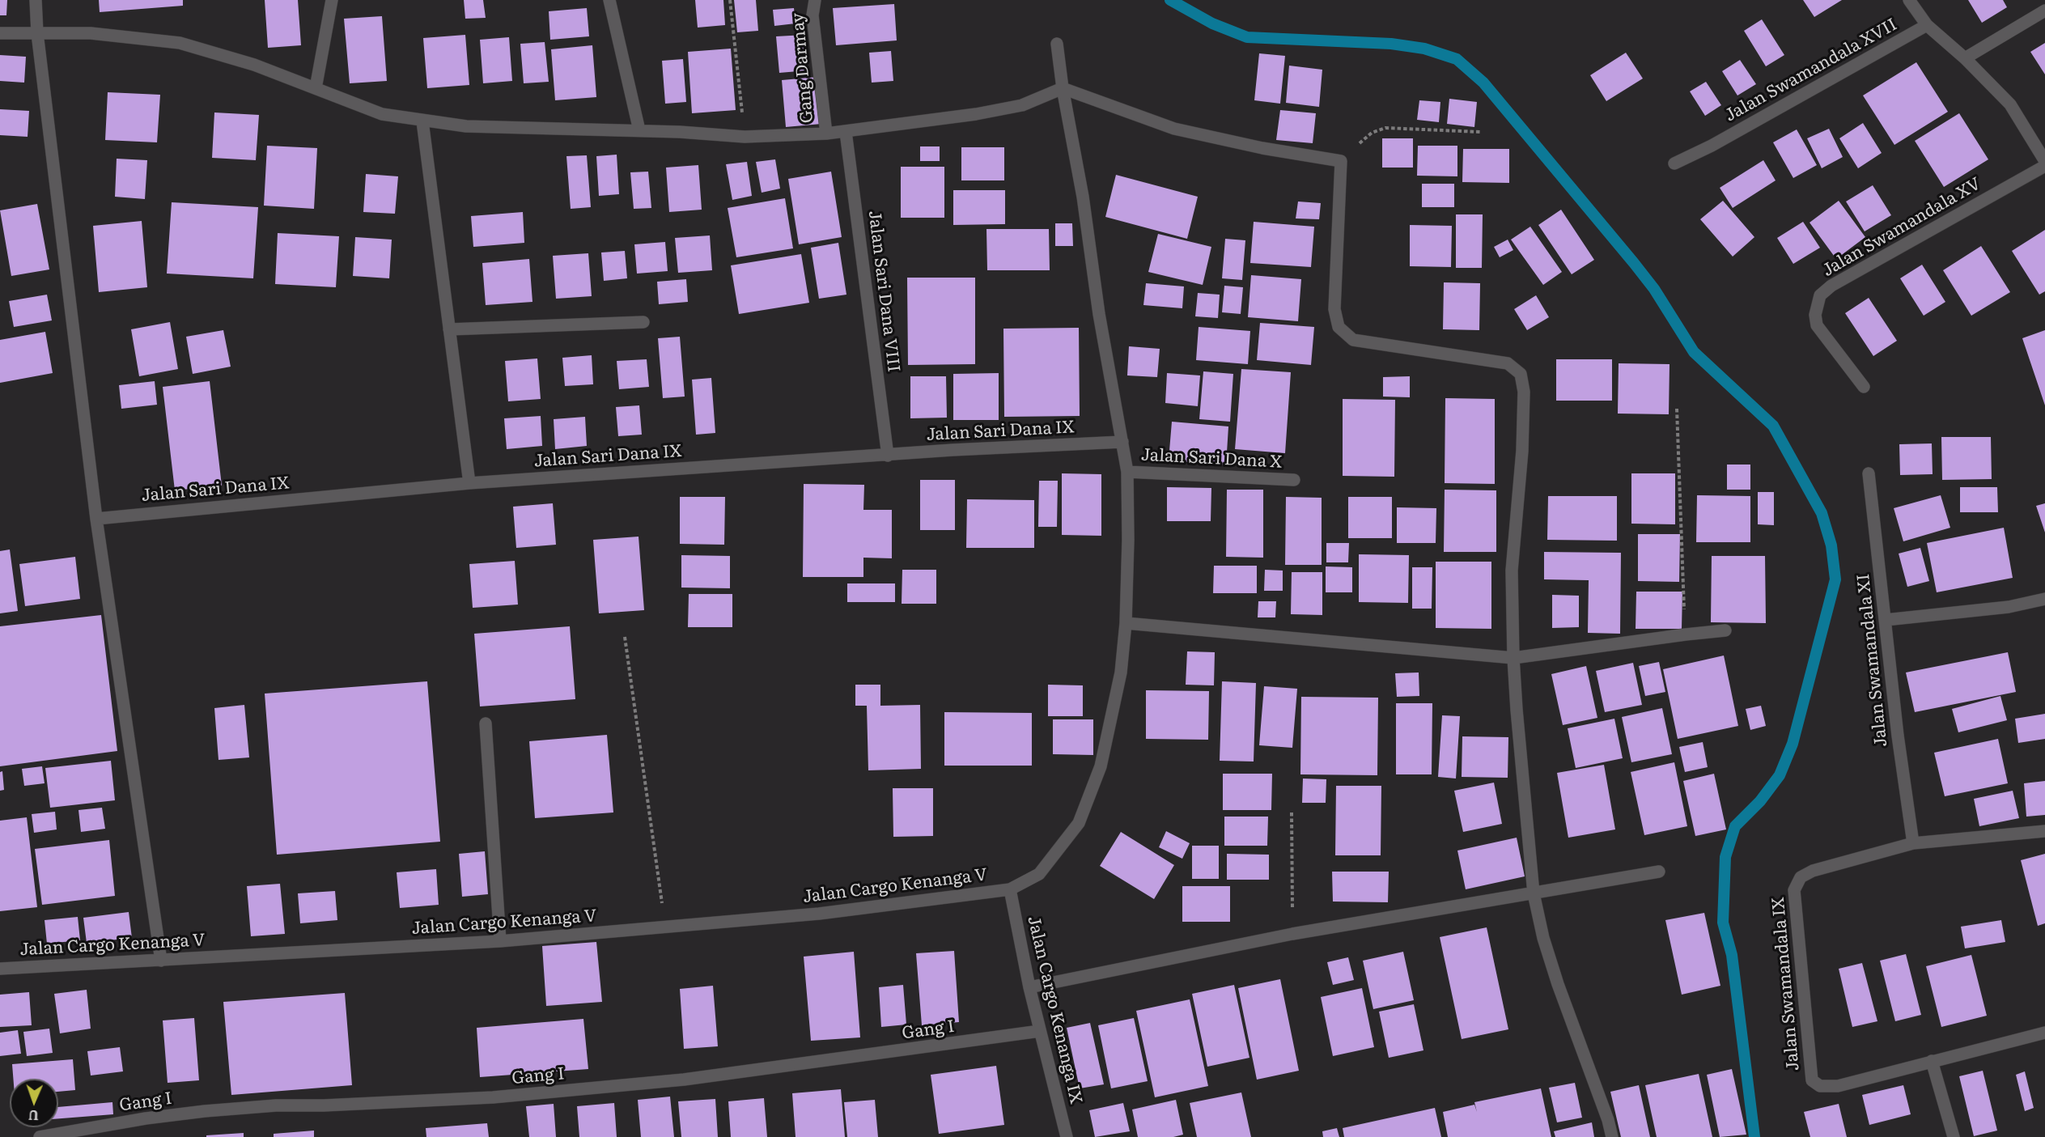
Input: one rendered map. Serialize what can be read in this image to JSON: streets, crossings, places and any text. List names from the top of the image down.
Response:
{
  "streets": {
    "street": [
      "Gang Darmay",
      "Jalan Swamandala XVII",
      "Jalan Swamandala XV",
      "Jalan Sari Dana VIII",
      "Jalan Sari Dana IX",
      "Jalan Sari Dana X",
      "Jalan Swamandala XI",
      "Jalan Cargo Kenanga V",
      "Jalan Swamandala IX",
      "Jalan Cargo Kenanga IX",
      "Gang I"
    ]
  },
  "crossings": [
    ["Jalan Sari Dana VIII", "Jalan Sari Dana IX"],
    ["Jalan Swamandala XI", "Jalan Swamandala IX"],
    ["Jalan Cargo Kenanga V", "Jalan Cargo Kenanga IX"],
    ["Jalan Cargo Kenanga IX", "Gang I"]
  ],
  "north": "bottom"
}
